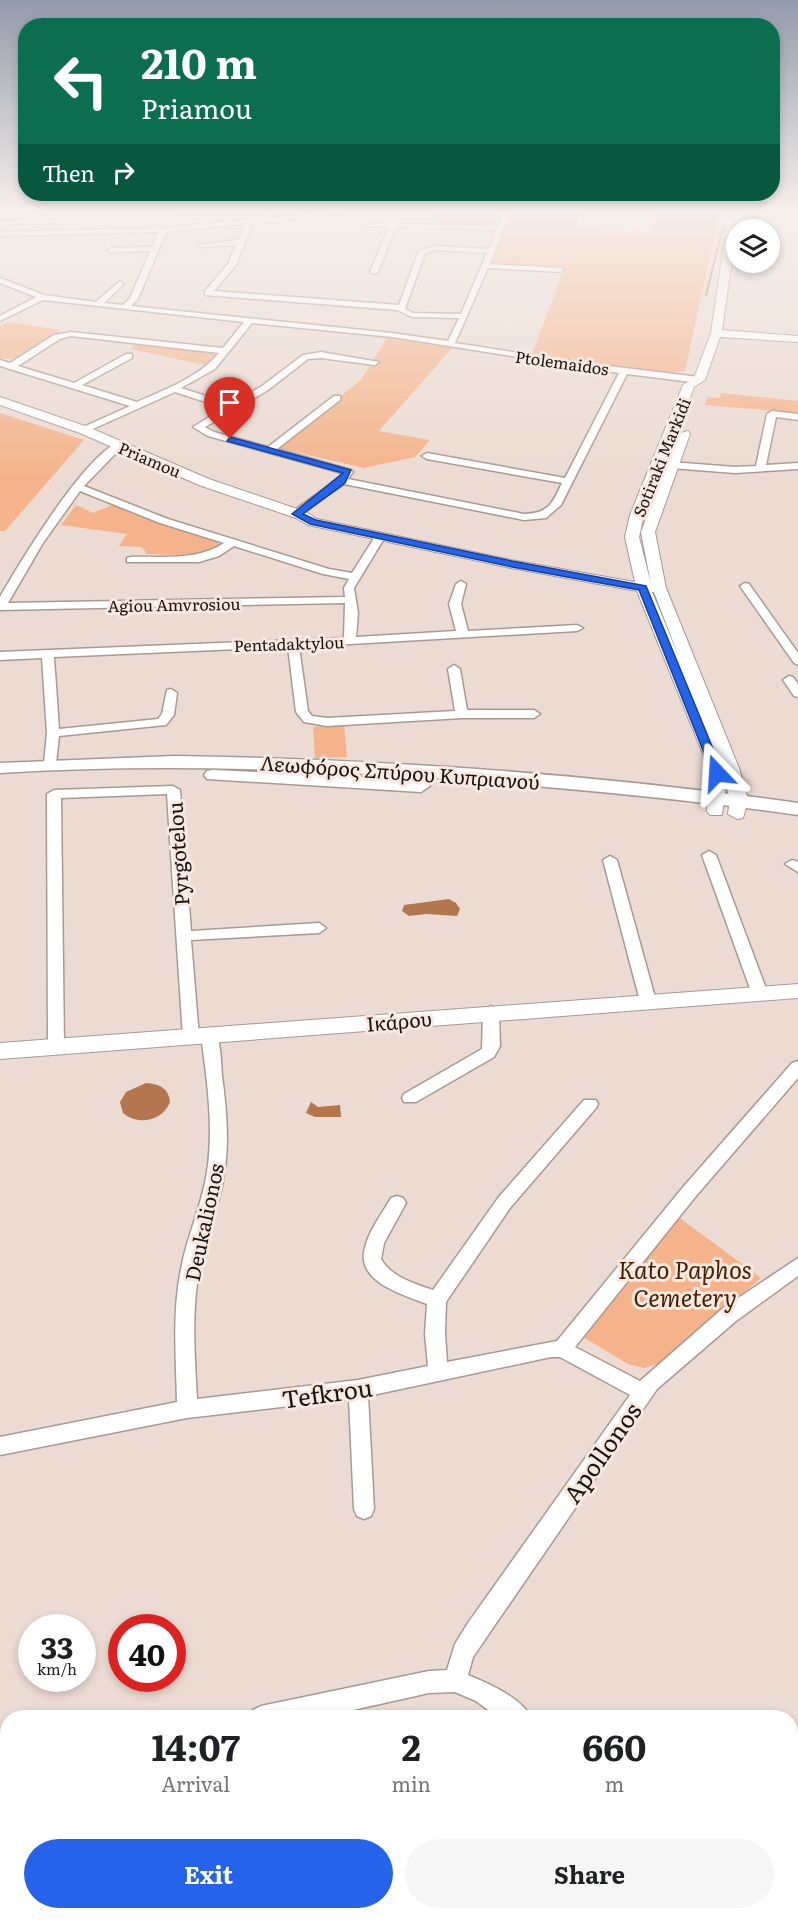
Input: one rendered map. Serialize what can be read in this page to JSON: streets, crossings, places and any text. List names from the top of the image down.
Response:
{
  "streets": {
    "main road": ["Λεωφόρος Σπύρου Κυπριανού"],
    "street": [
      "Ptolemaidos",
      "Sotiraki Markidi",
      "Priamou",
      "Agiou Amvrosiou",
      "Pentadaktylou",
      "Pyrgotelou",
      "Ικάρου",
      "Deukalionos",
      "Tefkrou",
      "Apollonos"
    ]
  },
  "crossings": [
    ["Ptolemaidos", "Sotiraki Markidi"],
    ["Sotiraki Markidi", "Priamou"],
    ["Sotiraki Markidi", "Λεωφόρος Σπύρου Κυπριανού"],
    ["Pyrgotelou", "Ικάρου"],
    ["Pyrgotelou", "Deukalionos"],
    ["Ικάρου", "Deukalionos"],
    ["Deukalionos", "Tefkrou"]
  ],
  "parks": ["Kato Paphos Cemetery"],
  "page": {
    "turn": ["210 m", "Priamou"],
    "then": "Then",
    "speed": "33 km/h",
    "limit": "40",
    "eta": [
      "14:07",
      "Arrival",
      "2",
      "min",
      "660",
      "m"
    ],
    "buttons": ["Exit", "Share"]
  }
}
